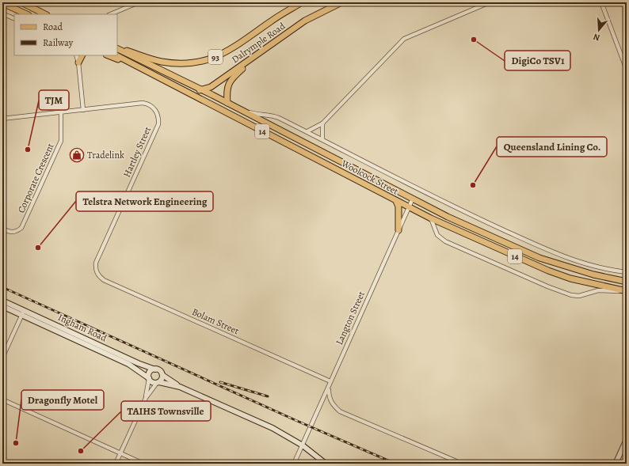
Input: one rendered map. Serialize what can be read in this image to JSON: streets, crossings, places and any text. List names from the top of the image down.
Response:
{
  "streets": {
    "main road": [
      "Dalrymple Road",
      "93",
      "14",
      "Woolcock Street",
      "Ingham Road"
    ],
    "street": [
      "Hartley Street",
      "Corporate Crescent",
      "Langton Street",
      "Bolam Street"
    ]
  },
  "crossings": [
    ["Dalrymple Road", "Woolcock Street"],
    ["Hartley Street", "Bolam Street"],
    ["Woolcock Street", "Langton Street"],
    ["Langton Street", "Bolam Street"]
  ],
  "places": {
    "other": [
      "DigiCo TSV1",
      "TJM",
      "Queensland Lining Co.",
      "Telstra Network Engineering",
      "Dragonfly Motel",
      "TAIHS Townsville"
    ],
    "shop": ["Tradelink"]
  },
  "legend": ["Road", "Railway"],
  "north": "bottom"
}
